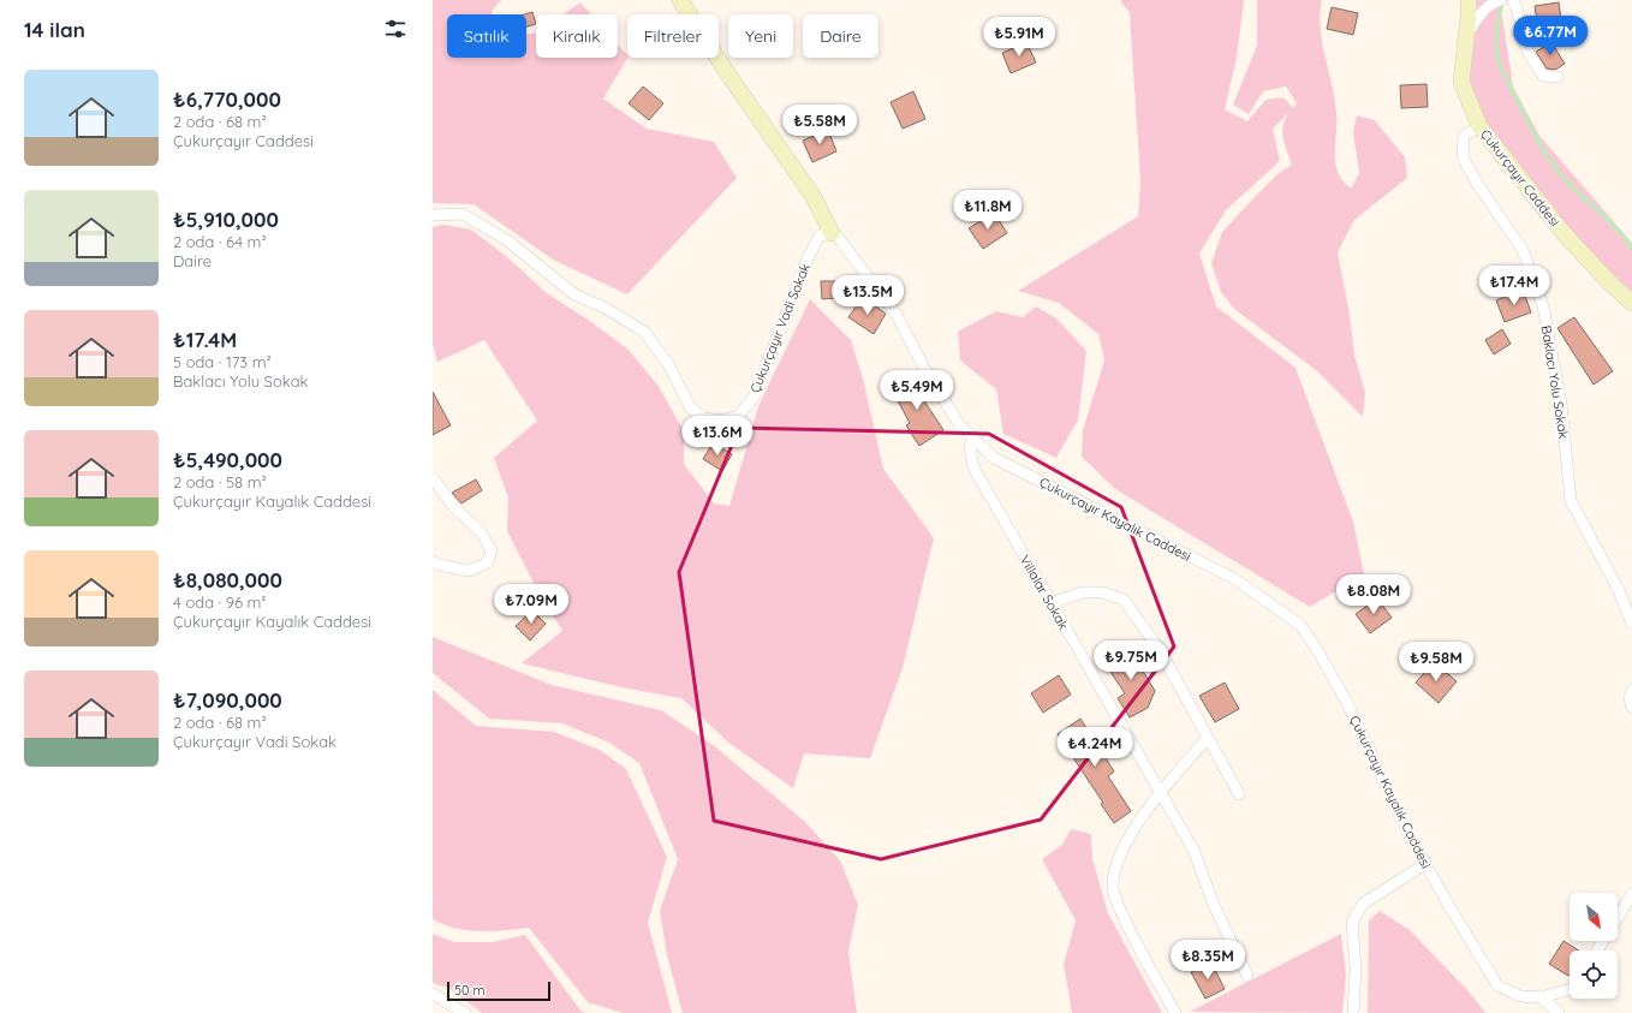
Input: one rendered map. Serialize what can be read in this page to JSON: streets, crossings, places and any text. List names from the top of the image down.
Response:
{
  "streets": {
    "street": [
      "Çukurçayır Caddesi",
      "Çukurçayır Vadi Sokak",
      "Baklacı Yolu Sokak",
      "Çukurçayır Kayalık Caddesi",
      "Villalar Sokak"
    ]
  },
  "crossings": [
    ["Çukurçayır Caddesi", "Baklacı Yolu Sokak"],
    ["Çukurçayır Vadi Sokak", "Çukurçayır Kayalık Caddesi"],
    ["Çukurçayır Kayalık Caddesi", "Villalar Sokak"]
  ],
  "scale_bar": "50 m",
  "north": "bottom right",
  "page": {
    "heading": "14 ilan",
    "chip": [
      "Satılık",
      "Kiralık",
      "Filtreler",
      "Yeni",
      "Daire"
    ],
    "price": [
      "₺6.77M",
      "₺5.91M",
      "₺5.58M",
      "₺11.8M",
      "₺17.4M",
      "₺13.5M",
      "₺5.49M",
      "₺13.6M",
      "₺8.08M",
      "₺7.09M",
      "₺9.75M",
      "₺9.58M",
      "₺4.24M",
      "₺8.35M"
    ],
    "list": [
      {
        "name": "₺6,770,000",
        "note": "2 oda · 68 m² · Çukurçayır Caddesi"
      },
      {
        "name": "₺5,910,000",
        "note": "2 oda · 64 m² · Daire"
      },
      {
        "name": "₺17.4M",
        "note": "5 oda · 173 m² · Baklacı Yolu Sokak"
      },
      {
        "name": "₺5,490,000",
        "note": "2 oda · 58 m² · Çukurçayır Kayalık Caddesi"
      },
      {
        "name": "₺8,080,000",
        "note": "4 oda · 96 m² · Çukurçayır Kayalık Caddesi"
      },
      {
        "name": "₺7,090,000",
        "note": "2 oda · 68 m² · Çukurçayır Vadi Sokak"
      }
    ],
    "scale": "50 m"
  }
}
